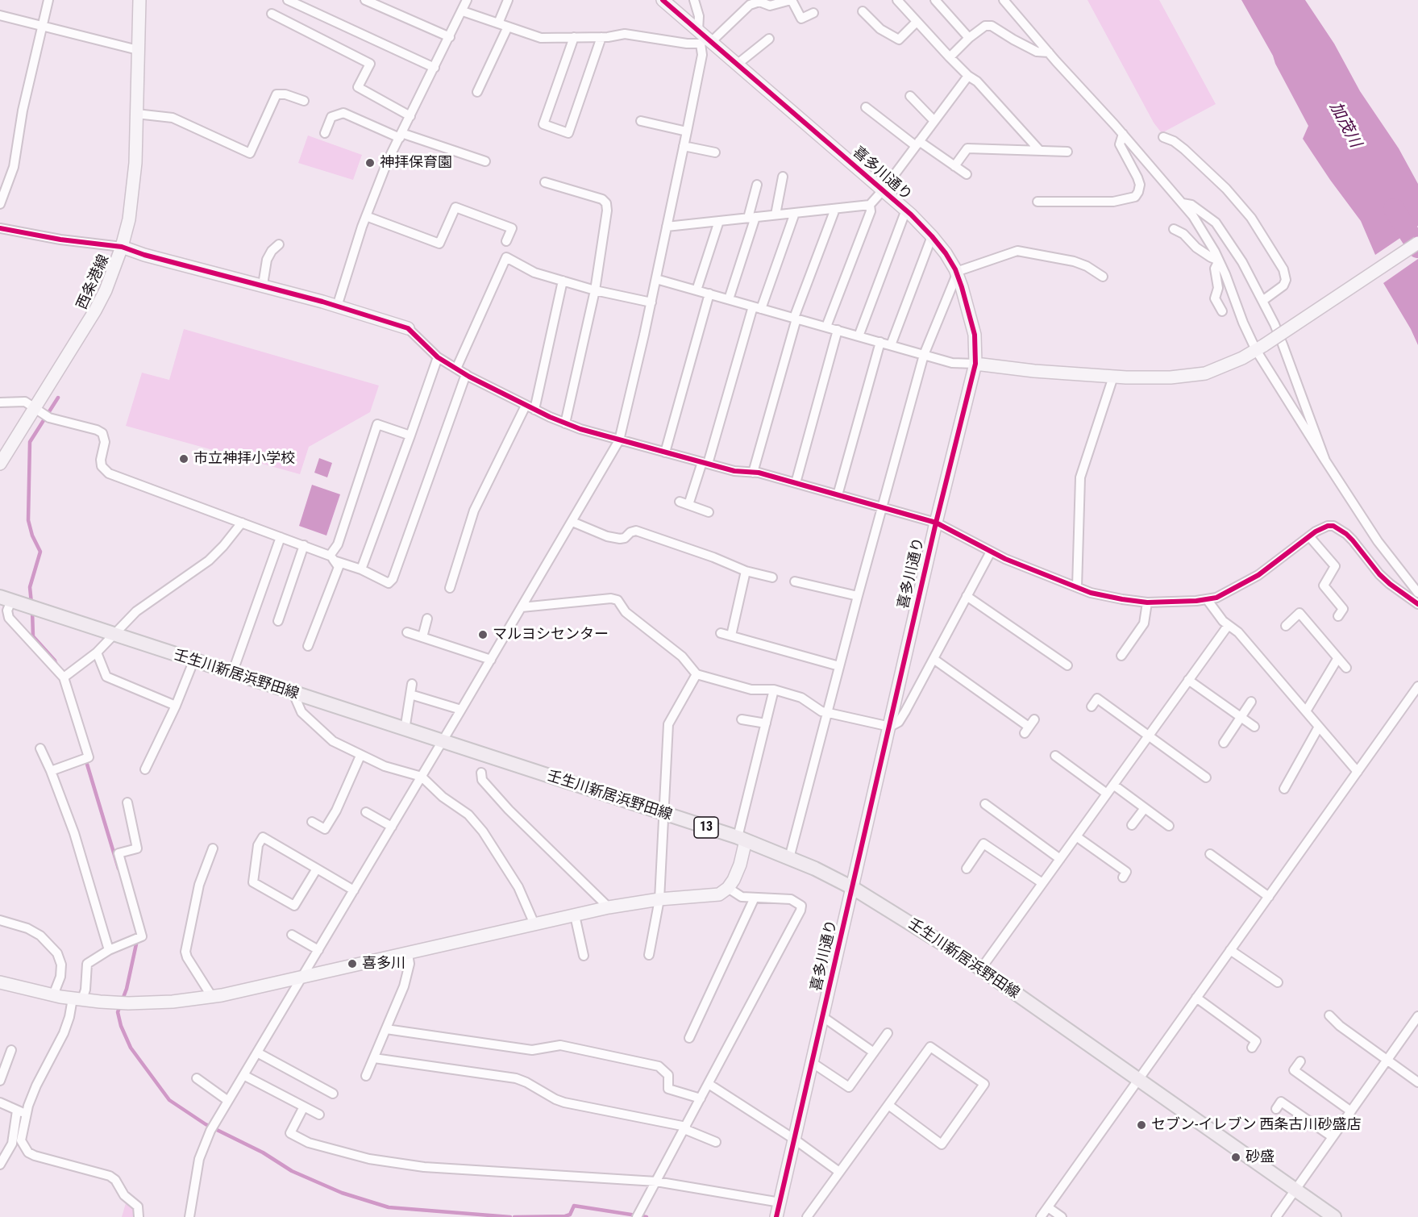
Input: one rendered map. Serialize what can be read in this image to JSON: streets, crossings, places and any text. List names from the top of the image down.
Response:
{
  "streets": {
    "main road": ["壬生川新居浜野田線", "13"],
    "street": ["喜多川通り", "西条港線"]
  },
  "crossings": [
    ["喜多川通り", "壬生川新居浜野田線"]
  ],
  "water": ["加茂川"],
  "places": [
    "神拝保育園",
    "市立神拝小学校",
    "マルヨシセンター",
    "喜多川",
    "セブン-イレブン 西条古川砂盛店",
    "砂盛"
  ]
}
